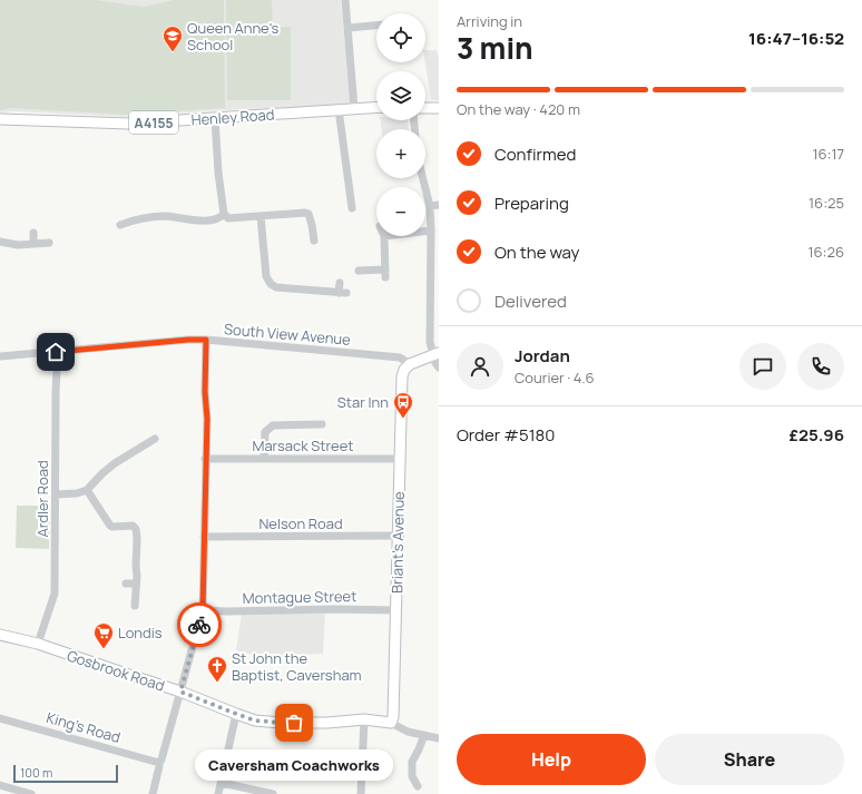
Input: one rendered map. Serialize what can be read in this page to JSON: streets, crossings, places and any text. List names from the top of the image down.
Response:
{
  "streets": {
    "main road": [
      "Henley Road",
      "A4155",
      "Briant's Avenue",
      "Gosbrook Road"
    ],
    "street": [
      "South View Avenue",
      "Marsack Street",
      "Ardler Road",
      "Nelson Road",
      "Montague Street",
      "King's Road"
    ]
  },
  "crossings": [
    ["South View Avenue", "Ardler Road"],
    ["South View Avenue", "Briant's Avenue"],
    ["Marsack Street", "Briant's Avenue"],
    ["Ardler Road", "Gosbrook Road"],
    ["Nelson Road", "Briant's Avenue"],
    ["Briant's Avenue", "Montague Street"],
    ["Briant's Avenue", "Gosbrook Road"]
  ],
  "places": {
    "school or university": ["Queen Anne's School"],
    "bus stop": ["Star Inn"],
    "supermarket": ["Londis"],
    "church": ["St John the Baptist, Caversham"],
    "other": ["Caversham Coachworks"]
  },
  "scale_bar": "100 m",
  "page": {
    "heading": ["3 min", "Arriving in", "16:47–16:52"],
    "panel": [
      "Jordan",
      "Courier · 4.6",
      "Order #5180",
      "£25.96"
    ],
    "map_buttons": ["+", "−"],
    "bar": "On the way · 420 m",
    "list": [
      ["Confirmed", "16:17"],
      ["Preparing", "16:25"],
      ["On the way", "16:26"],
      "Delivered"
    ],
    "buttons": ["Help", "Share"],
    "bubble": "Caversham Coachworks",
    "scale": "100 m"
  }
}
